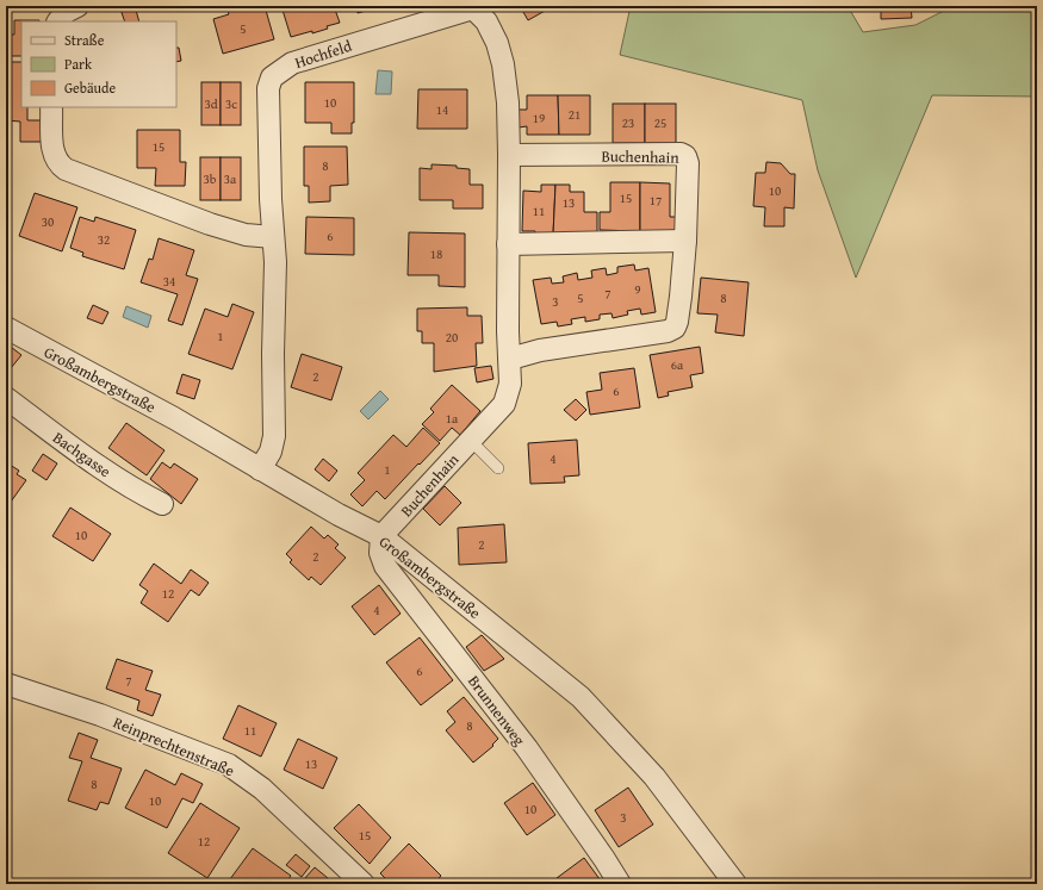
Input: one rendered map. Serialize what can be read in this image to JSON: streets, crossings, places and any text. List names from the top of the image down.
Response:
{
  "streets": {
    "street": [
      "Hochfeld",
      "Buchenhain",
      "Großambergstraße",
      "Bachgasse",
      "Brunnenweg",
      "Reinprechtenstraße"
    ]
  },
  "crossings": [
    ["Hochfeld", "Buchenhain"],
    ["Hochfeld", "Großambergstraße"],
    ["Buchenhain", "Großambergstraße"],
    ["Buchenhain", "Brunnenweg"],
    ["Großambergstraße", "Brunnenweg"]
  ],
  "house_numbers": [
    "5",
    "10",
    "3d",
    "3c",
    "14",
    "21",
    "19",
    "23",
    "25",
    "15",
    "8",
    "3b",
    "3a",
    "10",
    "15",
    "17",
    "13",
    "11",
    "30",
    "6",
    "32",
    "18",
    "34",
    "9",
    "7",
    "5",
    "8",
    "3",
    "1",
    "20",
    "6a",
    "2",
    "6",
    "1a",
    "4",
    "1",
    "10",
    "2",
    "2",
    "12",
    "4",
    "6",
    "7",
    "8",
    "11",
    "13",
    "8",
    "10",
    "10",
    "3",
    "15",
    "12"
  ],
  "legend": ["Straße", "Park", "Gebäude"]
}
